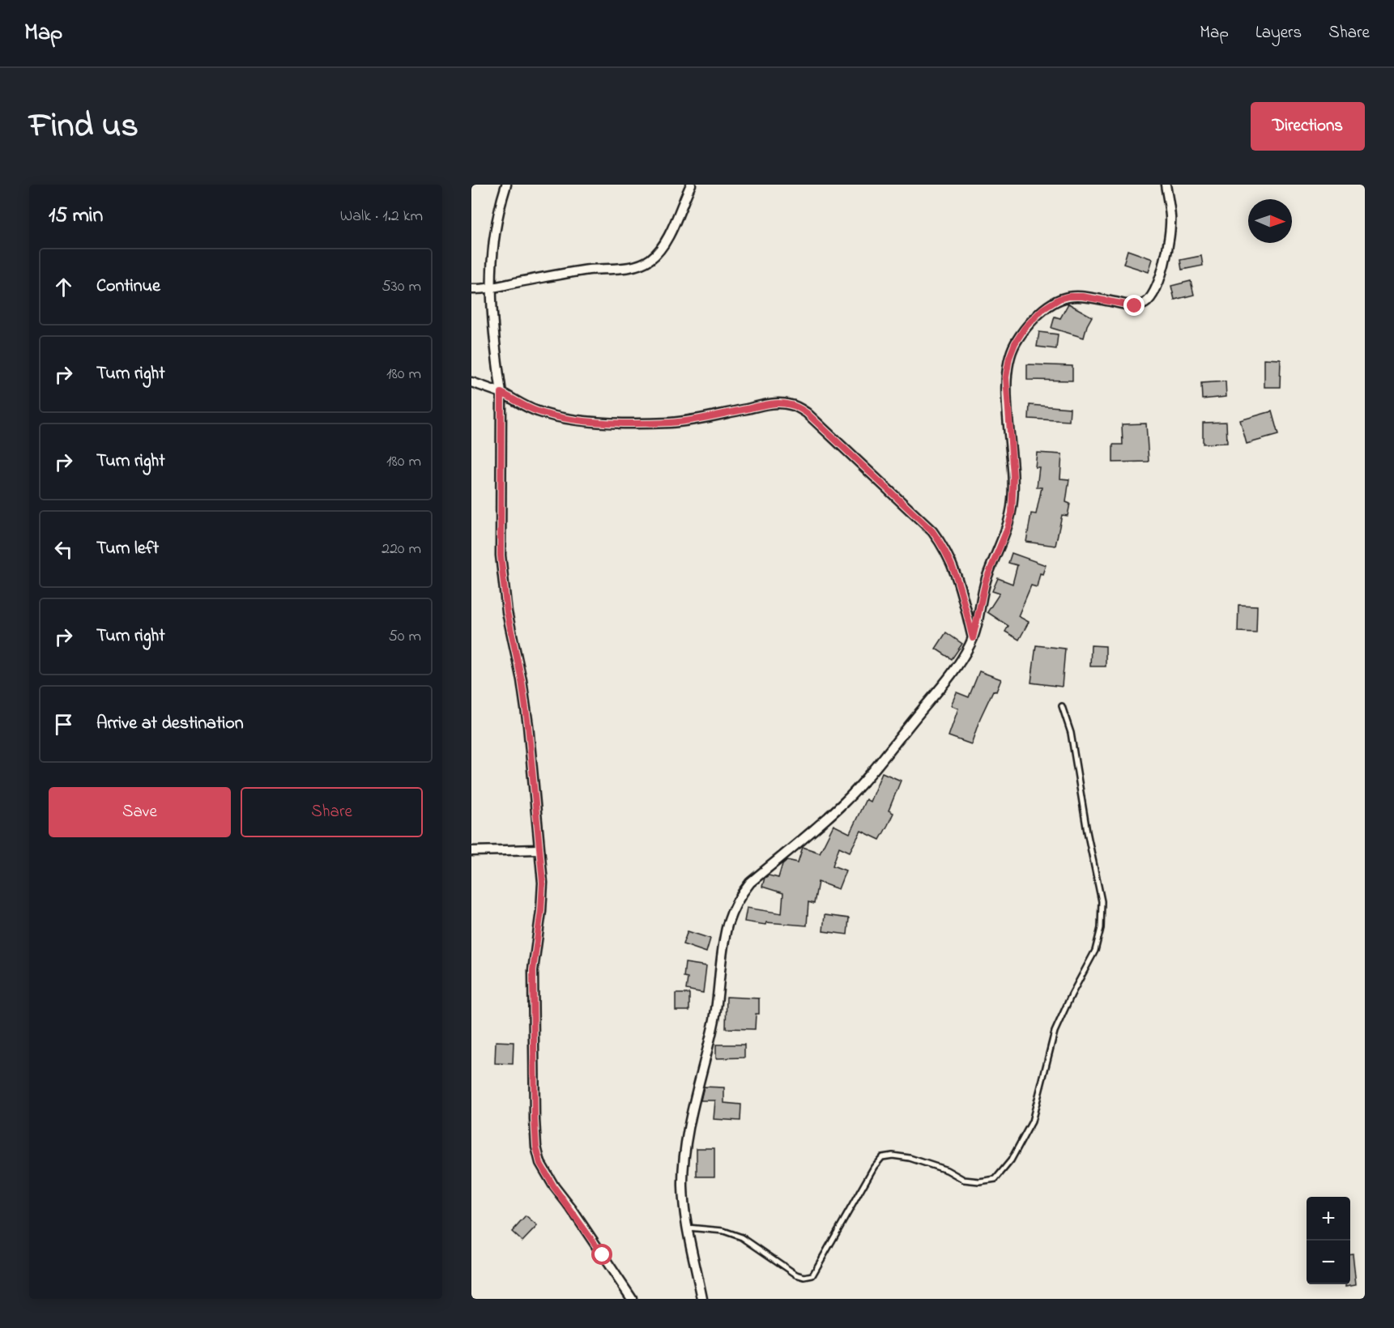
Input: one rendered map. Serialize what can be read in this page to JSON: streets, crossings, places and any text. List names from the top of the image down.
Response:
{
  "north": "right",
  "page": {
    "header": "Map",
    "nav": ["Map", "Layers", "Share"],
    "title": "Find us",
    "buttons": [
      "Directions",
      ["Save", "Share"]
    ],
    "heading": ["15 min", "Walk · 1.2 km"],
    "list": [
      ["Continue", "530 m"],
      ["Turn right", "180 m"],
      ["Turn right", "180 m"],
      ["Turn left", "220 m"],
      ["Turn right", "50 m"],
      "Arrive at destination"
    ],
    "map_buttons": ["+", "−"]
  }
}
